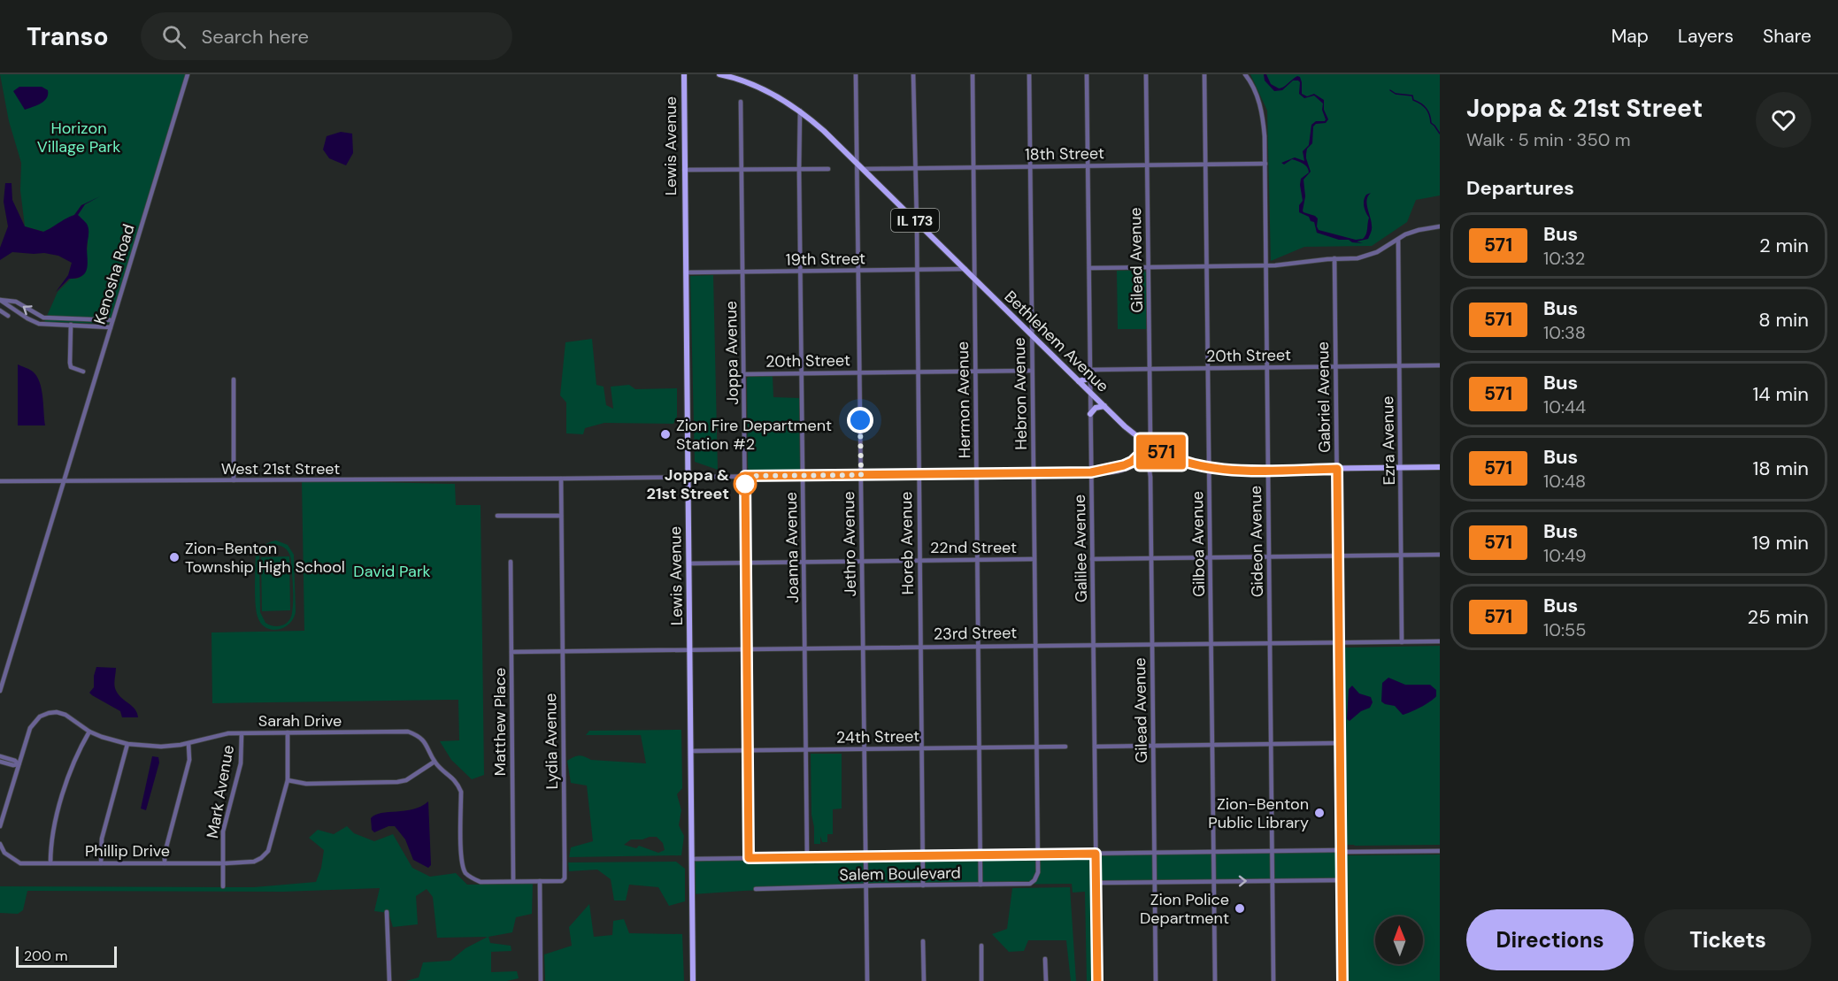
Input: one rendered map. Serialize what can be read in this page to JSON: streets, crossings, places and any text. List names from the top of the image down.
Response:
{
  "streets": {
    "main road": ["Lewis Avenue", "IL 173", "Bethlehem Avenue"],
    "street": [
      "18th Street",
      "19th Street",
      "Gilead Avenue",
      "Kenosha Road",
      "Joppa Avenue",
      "20th Street",
      "Hebron Avenue",
      "Gabriel Avenue",
      "Hermon Avenue",
      "Ezra Avenue",
      "West 21st Street",
      "Gideon Avenue",
      "Horeb Avenue",
      "Jethro Avenue",
      "Gilboa Avenue",
      "Joanna Avenue",
      "22nd Street",
      "Galilee Avenue",
      "23rd Street",
      "Sarah Drive",
      "Matthew Place",
      "24th Street",
      "Lydia Avenue",
      "Mark Avenue",
      "Phillip Drive",
      "Salem Boulevard"
    ]
  },
  "crossings": [
    ["Lewis Avenue", "19th Street"],
    ["Lewis Avenue", "West 21st Street"],
    ["Lewis Avenue", "22nd Street"],
    ["Lewis Avenue", "23rd Street"],
    ["Lewis Avenue", "24th Street"],
    ["Lewis Avenue", "Salem Boulevard"],
    ["18th Street", "Gilead Avenue"],
    ["18th Street", "Bethlehem Avenue"],
    ["18th Street", "Hebron Avenue"],
    ["18th Street", "Hermon Avenue"],
    ["18th Street", "Gideon Avenue"],
    ["18th Street", "Horeb Avenue"],
    ["18th Street", "Gilboa Avenue"],
    ["18th Street", "Galilee Avenue"],
    ["19th Street", "Bethlehem Avenue"],
    ["19th Street", "Joppa Avenue"],
    ["19th Street", "Horeb Avenue"],
    ["19th Street", "Jethro Avenue"],
    ["19th Street", "Joanna Avenue"],
    ["Gilead Avenue", "Bethlehem Avenue"],
    ["Gilead Avenue", "20th Street"],
    ["Gilead Avenue", "West 21st Street"],
    ["Gilead Avenue", "23rd Street"],
    ["Gilead Avenue", "Salem Boulevard"],
    ["Kenosha Road", "West 21st Street"],
    ["Bethlehem Avenue", "Hebron Avenue"],
    ["Bethlehem Avenue", "Gabriel Avenue"],
    ["Bethlehem Avenue", "Hermon Avenue"],
    ["Bethlehem Avenue", "Ezra Avenue"],
    ["Bethlehem Avenue", "Gideon Avenue"],
    ["Bethlehem Avenue", "Horeb Avenue"],
    ["Bethlehem Avenue", "Jethro Avenue"],
    ["Bethlehem Avenue", "Gilboa Avenue"],
    ["Bethlehem Avenue", "Joanna Avenue"],
    ["Bethlehem Avenue", "Galilee Avenue"],
    ["Joppa Avenue", "20th Street"],
    ["Joppa Avenue", "West 21st Street"],
    ["Joppa Avenue", "22nd Street"],
    ["Joppa Avenue", "23rd Street"],
    ["Joppa Avenue", "24th Street"],
    ["Joppa Avenue", "Salem Boulevard"],
    ["20th Street", "Hebron Avenue"],
    ["20th Street", "Gabriel Avenue"],
    ["20th Street", "Hermon Avenue"],
    ["20th Street", "Ezra Avenue"],
    ["20th Street", "Gideon Avenue"],
    ["20th Street", "Horeb Avenue"],
    ["20th Street", "Jethro Avenue"],
    ["20th Street", "Gilboa Avenue"],
    ["20th Street", "Joanna Avenue"],
    ["20th Street", "Galilee Avenue"],
    ["Hebron Avenue", "West 21st Street"],
    ["Hebron Avenue", "22nd Street"],
    ["Hebron Avenue", "23rd Street"],
    ["Hebron Avenue", "24th Street"],
    ["Hebron Avenue", "Salem Boulevard"],
    ["Gabriel Avenue", "23rd Street"],
    ["Gabriel Avenue", "Salem Boulevard"],
    ["Hermon Avenue", "West 21st Street"],
    ["Hermon Avenue", "22nd Street"],
    ["Hermon Avenue", "23rd Street"],
    ["Hermon Avenue", "24th Street"],
    ["Hermon Avenue", "Salem Boulevard"],
    ["Ezra Avenue", "23rd Street"],
    ["West 21st Street", "Horeb Avenue"],
    ["West 21st Street", "Jethro Avenue"],
    ["West 21st Street", "Joanna Avenue"],
    ["West 21st Street", "Galilee Avenue"],
    ["West 21st Street", "Lydia Avenue"],
    ["Gideon Avenue", "23rd Street"],
    ["Gideon Avenue", "Salem Boulevard"],
    ["Horeb Avenue", "22nd Street"],
    ["Horeb Avenue", "23rd Street"],
    ["Horeb Avenue", "24th Street"],
    ["Horeb Avenue", "Salem Boulevard"],
    ["Jethro Avenue", "22nd Street"],
    ["Jethro Avenue", "23rd Street"],
    ["Jethro Avenue", "24th Street"],
    ["Jethro Avenue", "Salem Boulevard"],
    ["Gilboa Avenue", "23rd Street"],
    ["Gilboa Avenue", "Salem Boulevard"],
    ["Joanna Avenue", "22nd Street"],
    ["Joanna Avenue", "23rd Street"],
    ["Joanna Avenue", "24th Street"],
    ["Joanna Avenue", "Salem Boulevard"],
    ["Galilee Avenue", "23rd Street"],
    ["Galilee Avenue", "Salem Boulevard"],
    ["23rd Street", "Matthew Place"],
    ["23rd Street", "Lydia Avenue"],
    ["Sarah Drive", "Mark Avenue"],
    ["Mark Avenue", "Phillip Drive"]
  ],
  "parks": ["Horizon Village Park", "David Park"],
  "places": [
    "Zion Fire Department Station #2",
    "Joppa & 21st Street",
    "Zion-Benton Township High School",
    "Zion-Benton Public Library",
    "Zion Police Department"
  ],
  "lines": ["bus line 571"],
  "scale_bar": "200 m",
  "north": "top",
  "page": {
    "header": "Transo",
    "search": "Search here",
    "nav": ["Map", "Layers", "Share"],
    "on_map": "571",
    "heading": [
      ["Joppa & 21st Street", "Walk · 5 min · 350 m"],
      "Departures"
    ],
    "list": [
      {
        "mark": "571",
        "name": "Bus",
        "note": "10:32",
        "value": "2 min"
      },
      {
        "mark": "571",
        "name": "Bus",
        "note": "10:38",
        "value": "8 min"
      },
      {
        "mark": "571",
        "name": "Bus",
        "note": "10:44",
        "value": "14 min"
      },
      {
        "mark": "571",
        "name": "Bus",
        "note": "10:48",
        "value": "18 min"
      },
      {
        "mark": "571",
        "name": "Bus",
        "note": "10:49",
        "value": "19 min"
      },
      {
        "mark": "571",
        "name": "Bus",
        "note": "10:55",
        "value": "25 min"
      }
    ],
    "buttons": ["Directions", "Tickets"],
    "scale": "200 m"
  }
}
